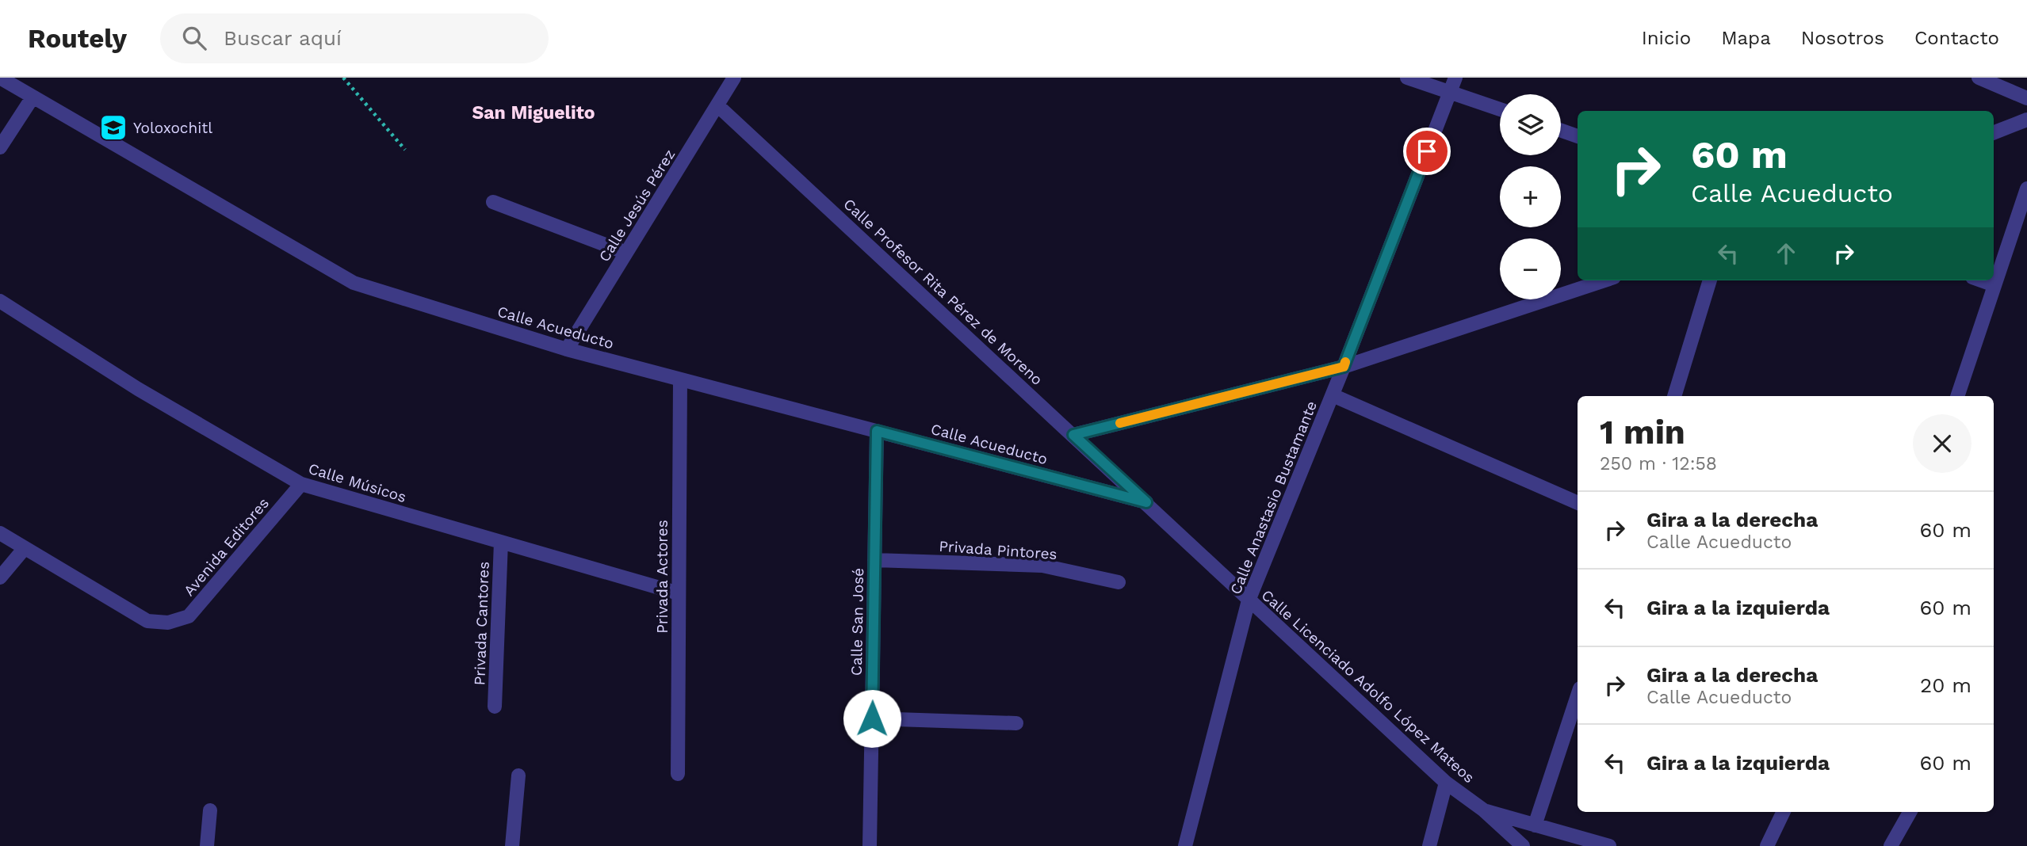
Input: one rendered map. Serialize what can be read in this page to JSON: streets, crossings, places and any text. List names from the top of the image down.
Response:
{
  "streets": {
    "street": [
      "Calle Jesús Pérez",
      "Calle Profesor Rita Pérez de Moreno",
      "Calle Acueducto",
      "Calle Músicos",
      "Calle Anastasio Bustamante",
      "Avenida Editores",
      "Privada Pintores",
      "Privada Actores",
      "Calle San José",
      "Privada Cantores",
      "Calle Licenciado Adolfo López Mateos"
    ]
  },
  "crossings": [
    ["Calle Jesús Pérez", "Calle Profesor Rita Pérez de Moreno"],
    ["Calle Jesús Pérez", "Calle Acueducto"],
    ["Calle Profesor Rita Pérez de Moreno", "Calle Acueducto"],
    ["Calle Profesor Rita Pérez de Moreno", "Calle Licenciado Adolfo López Mateos"],
    ["Calle Acueducto", "Privada Actores"],
    ["Calle Acueducto", "Calle San José"],
    ["Calle Acueducto", "Calle Licenciado Adolfo López Mateos"],
    ["Calle Músicos", "Avenida Editores"],
    ["Calle Músicos", "Privada Actores"],
    ["Calle Músicos", "Privada Cantores"],
    ["Calle Anastasio Bustamante", "Calle Licenciado Adolfo López Mateos"],
    ["Privada Pintores", "Calle San José"]
  ],
  "districts": ["San Miguelito"],
  "places": {
    "school or university": ["Yoloxochitl"]
  },
  "page": {
    "header": "Routely",
    "search": "Buscar aquí",
    "nav": [
      "Inicio",
      "Mapa",
      "Nosotros",
      "Contacto"
    ],
    "map_buttons": ["+", "−"],
    "turn": ["60 m", "Calle Acueducto"],
    "heading": ["1 min", "250 m · 12:58"],
    "list": [
      {
        "name": "Gira a la derecha",
        "note": "Calle Acueducto",
        "value": "60 m"
      },
      {
        "name": "Gira a la izquierda",
        "value": "60 m"
      },
      {
        "name": "Gira a la derecha",
        "note": "Calle Acueducto",
        "value": "20 m"
      },
      {
        "name": "Gira a la izquierda",
        "value": "60 m"
      }
    ]
  }
}
